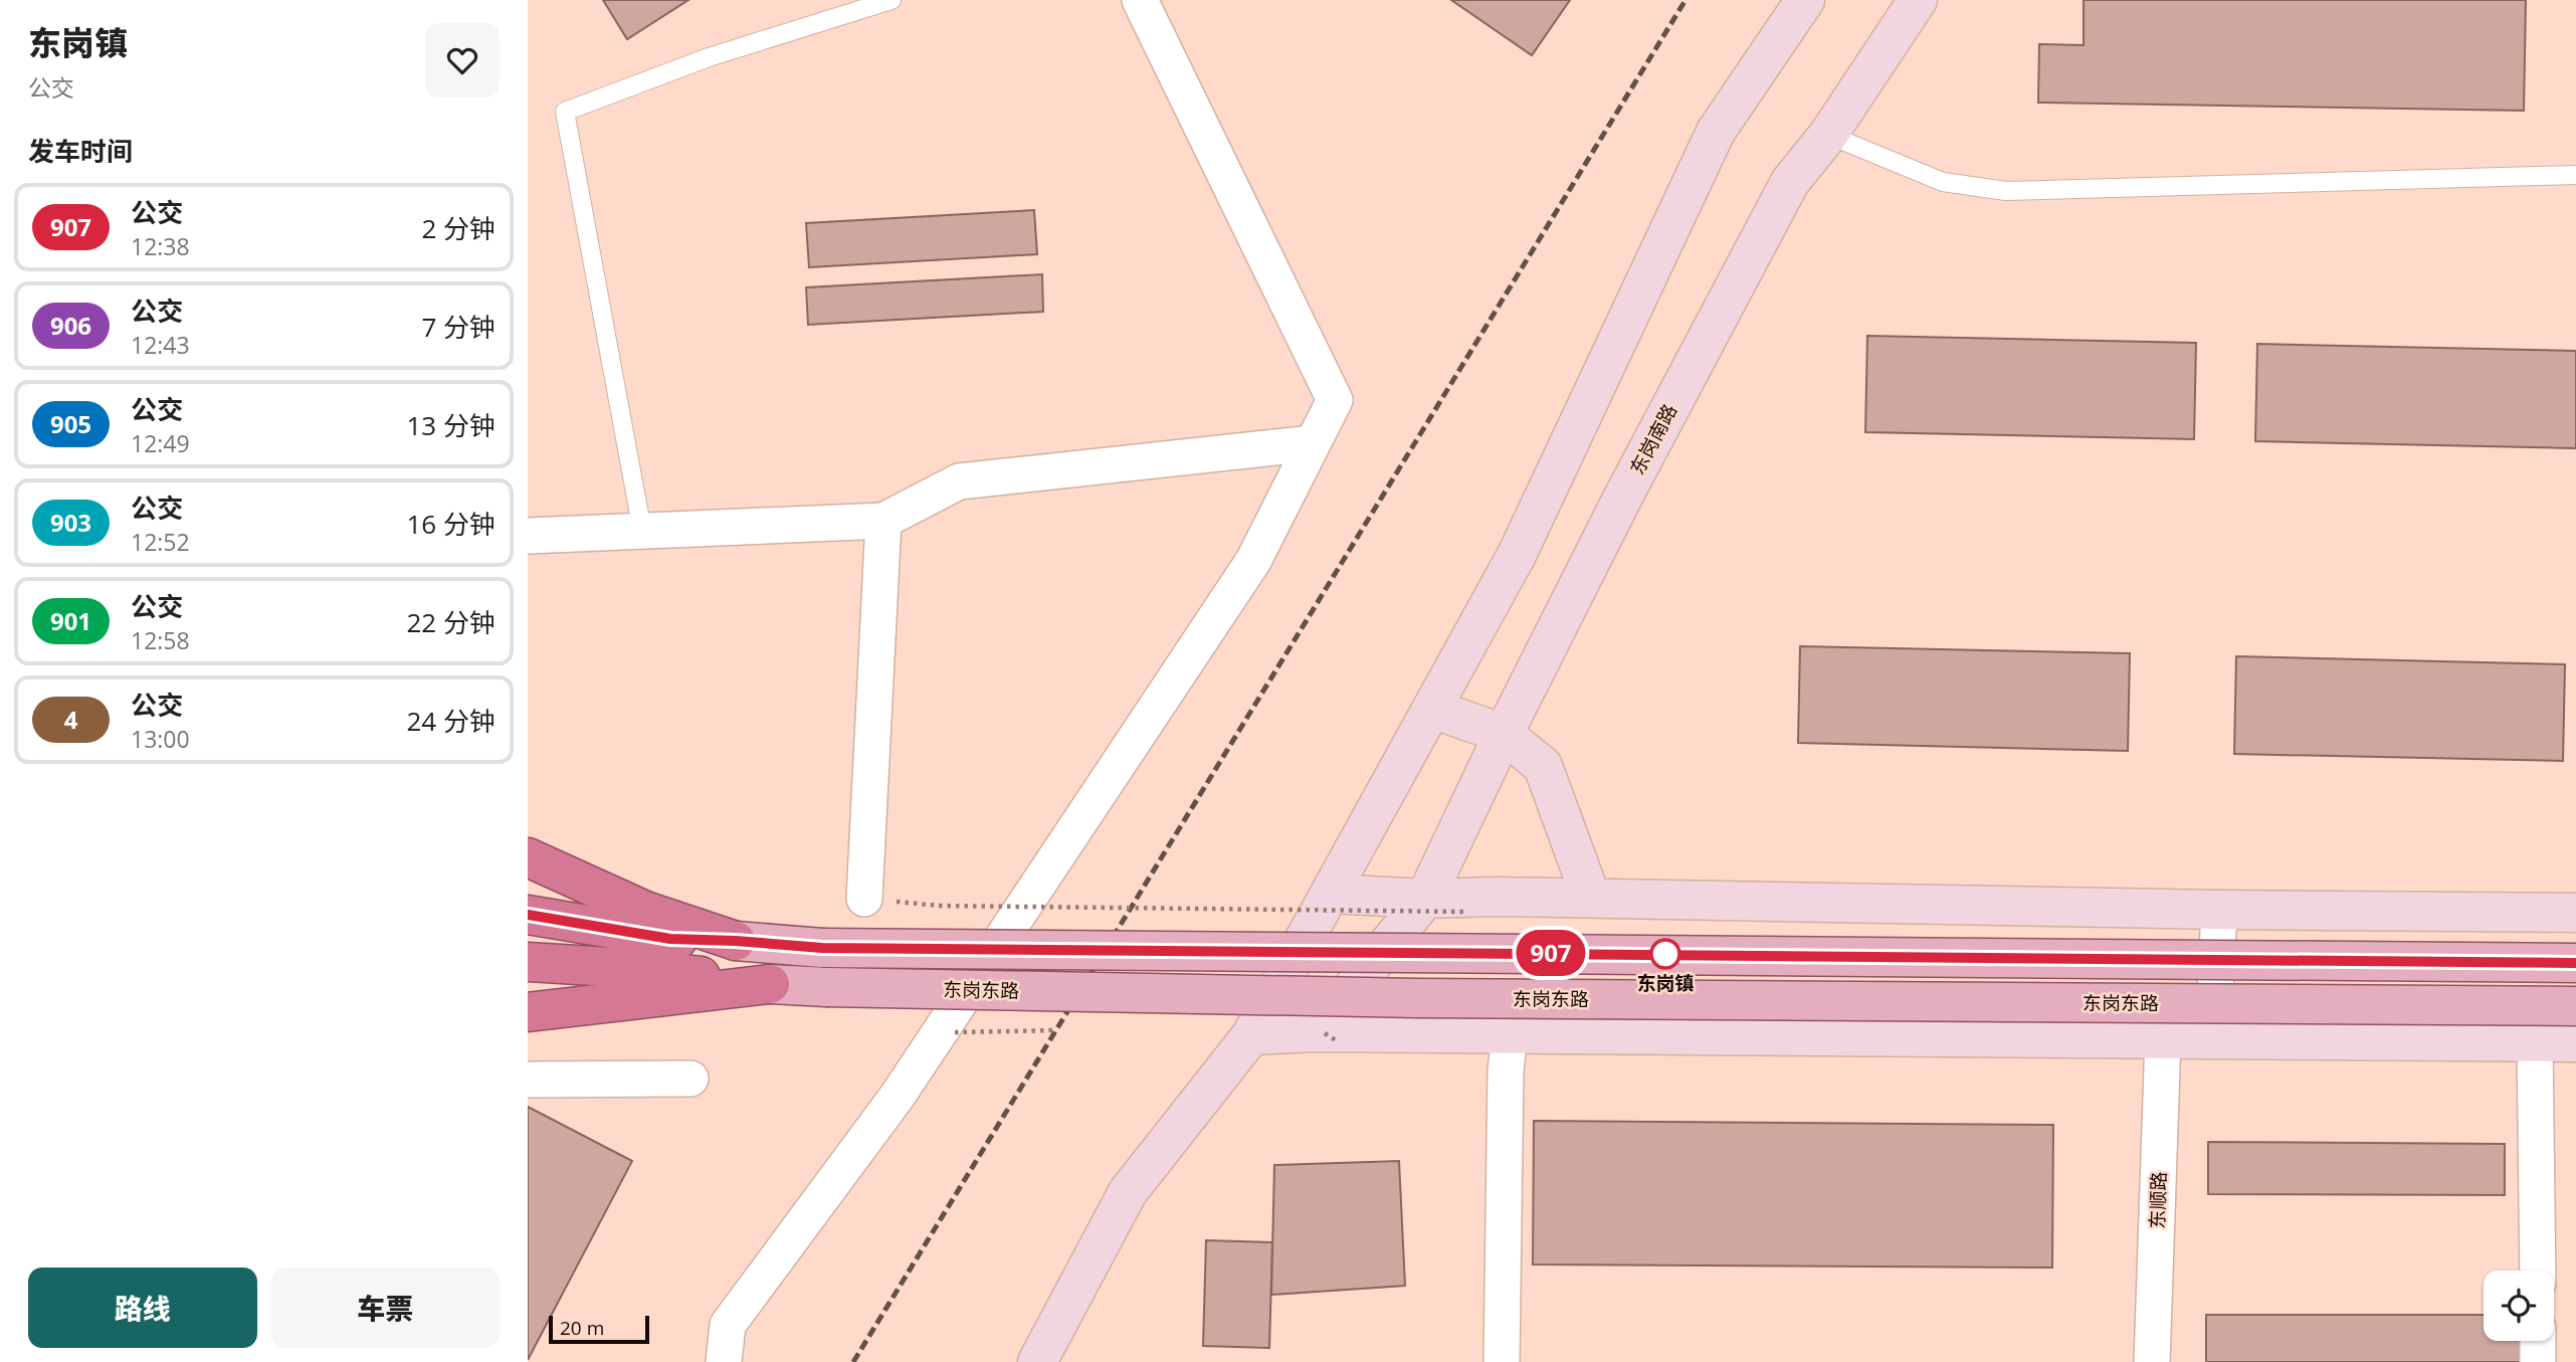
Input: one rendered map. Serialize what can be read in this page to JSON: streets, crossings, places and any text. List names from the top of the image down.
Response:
{
  "streets": {
    "highway": ["东岗东路"],
    "street": ["东岗南路", "东顺路"]
  },
  "places": ["东岗镇"],
  "lines": ["bus line 907"],
  "scale_bar": "20 m",
  "page": {
    "heading": [
      ["东岗镇", "公交"],
      "发车时间"
    ],
    "on_map": "907",
    "list": [
      {
        "mark": "907",
        "name": "公交",
        "note": "12:38",
        "value": "2 分钟"
      },
      {
        "mark": "906",
        "name": "公交",
        "note": "12:43",
        "value": "7 分钟"
      },
      {
        "mark": "905",
        "name": "公交",
        "note": "12:49",
        "value": "13 分钟"
      },
      {
        "mark": "903",
        "name": "公交",
        "note": "12:52",
        "value": "16 分钟"
      },
      {
        "mark": "901",
        "name": "公交",
        "note": "12:58",
        "value": "22 分钟"
      },
      {
        "mark": "4",
        "name": "公交",
        "note": "13:00",
        "value": "24 分钟"
      }
    ],
    "buttons": ["路线", "车票"],
    "scale": "20 m"
  }
}
